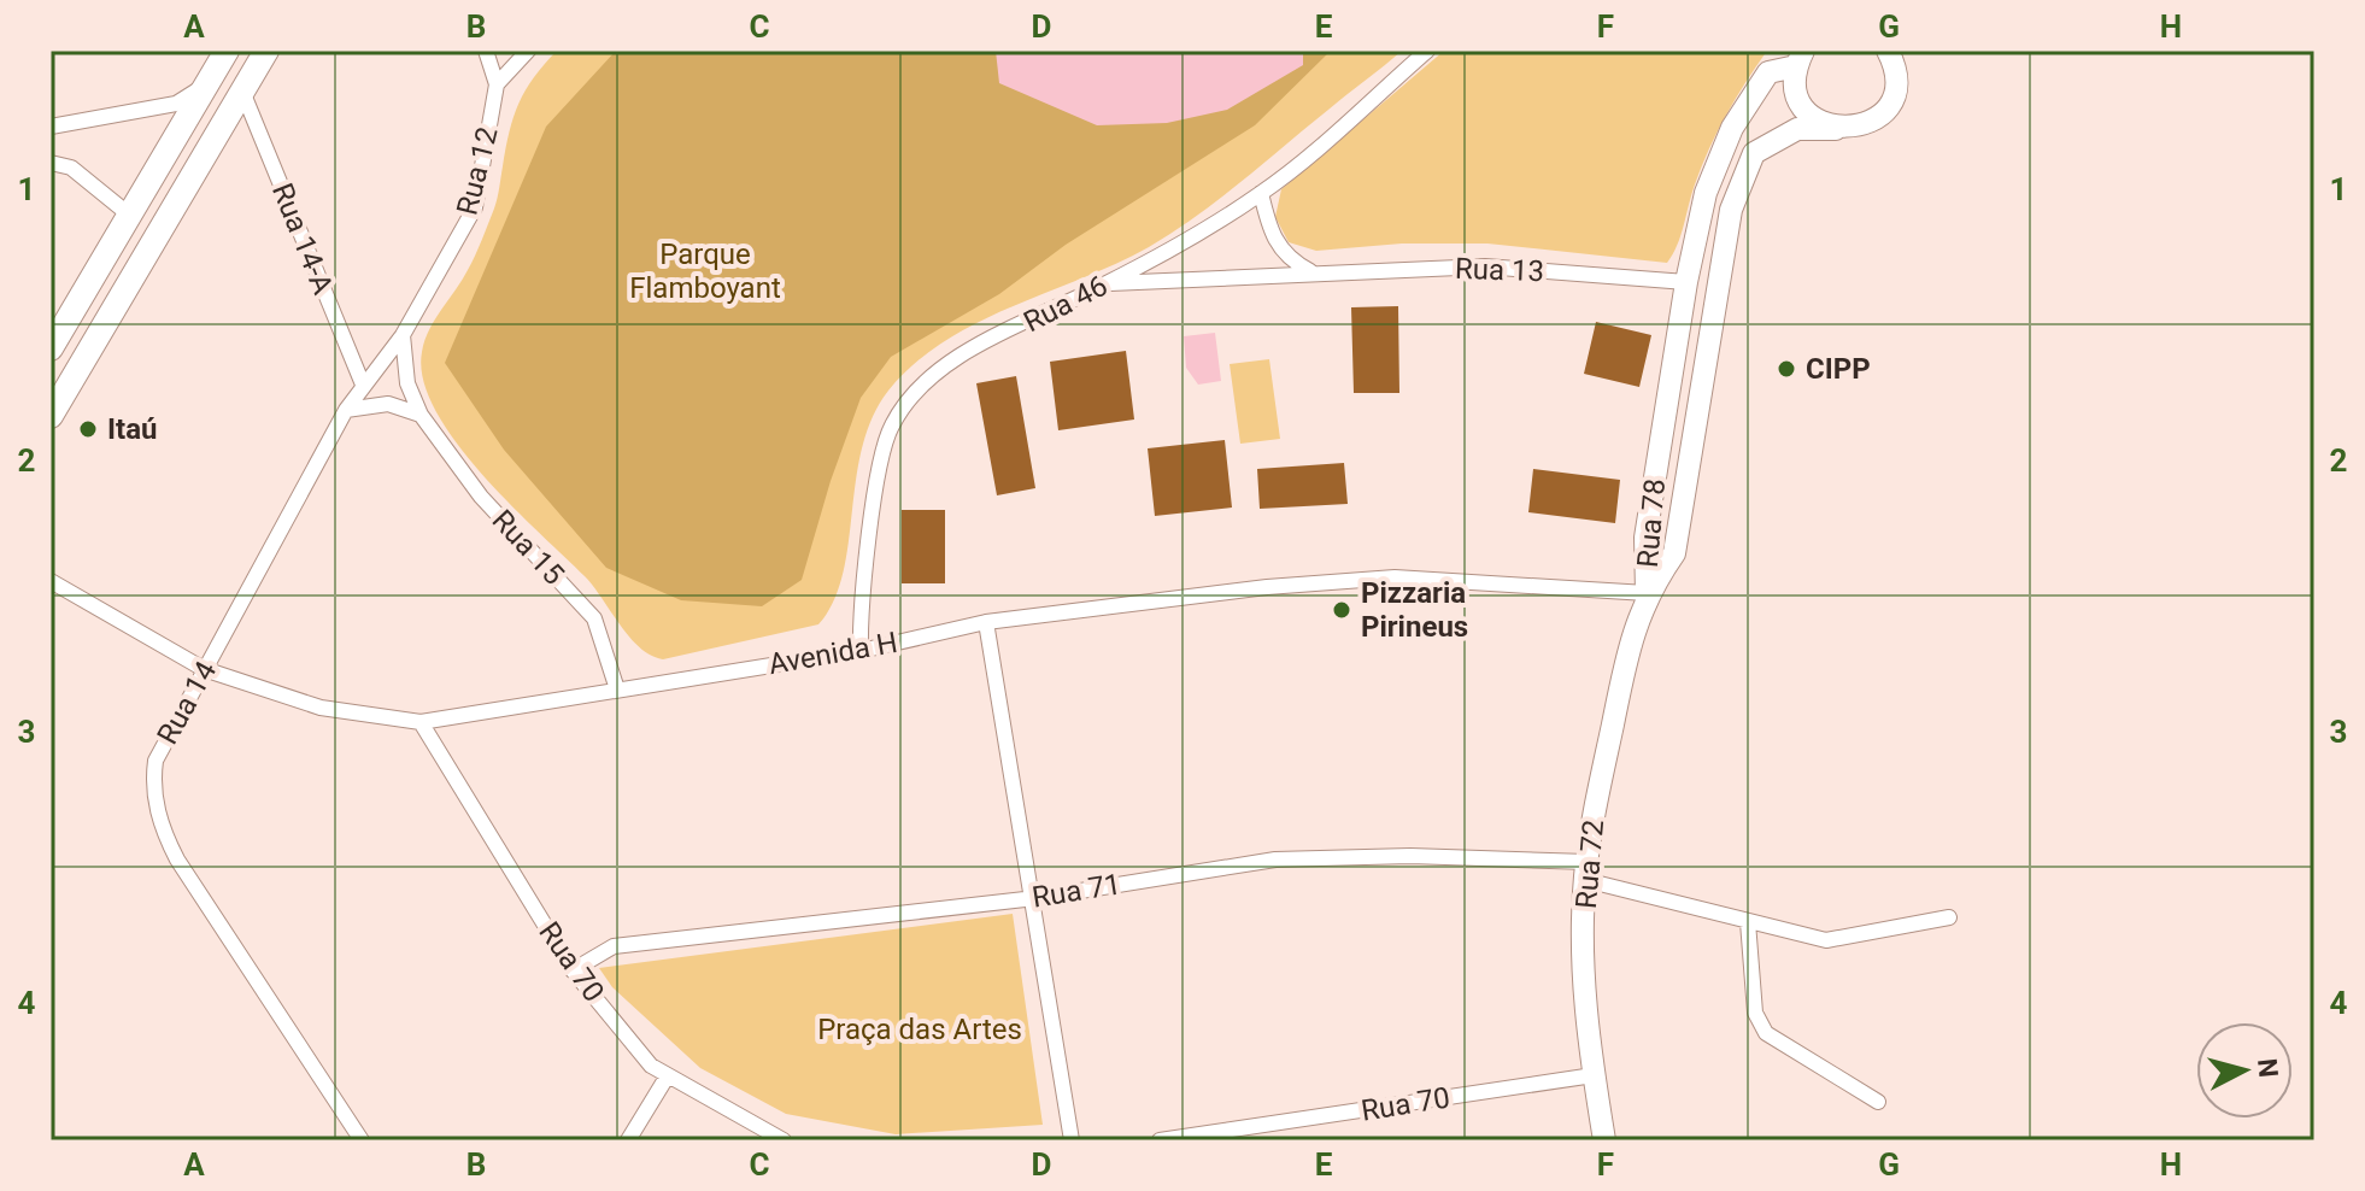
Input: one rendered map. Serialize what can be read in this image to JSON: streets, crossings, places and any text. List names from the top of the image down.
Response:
{
  "streets": {
    "main road": ["Rua 78", "Rua 72"],
    "street": [
      "Rua 12",
      "Rua 14-A",
      "Rua 13",
      "Rua 46",
      "Rua 15",
      "Avenida H",
      "Rua 14",
      "Rua 71",
      "Rua 70"
    ]
  },
  "crossings": [
    ["Rua 12", "Rua 15"],
    ["Rua 14-A", "Rua 14"],
    ["Rua 13", "Rua 46"],
    ["Rua 13", "Rua 78"],
    ["Rua 46", "Avenida H"],
    ["Rua 78", "Avenida H"],
    ["Rua 78", "Rua 72"],
    ["Rua 15", "Avenida H"],
    ["Avenida H", "Rua 14"],
    ["Avenida H", "Rua 72"],
    ["Avenida H", "Rua 70"],
    ["Rua 72", "Rua 71"],
    ["Rua 72", "Rua 70"],
    ["Rua 71", "Rua 70"]
  ],
  "parks": ["Parque Flamboyant", "Praça das Artes"],
  "places": ["CIPP", "Itaú", "Pizzaria Pirineus"],
  "north": "right",
  "grid": {
    "columns": [
      "A",
      "B",
      "C",
      "D",
      "E",
      "F",
      "G",
      "H"
    ],
    "rows": [
      "1",
      "2",
      "3",
      "4"
    ]
  }
}
